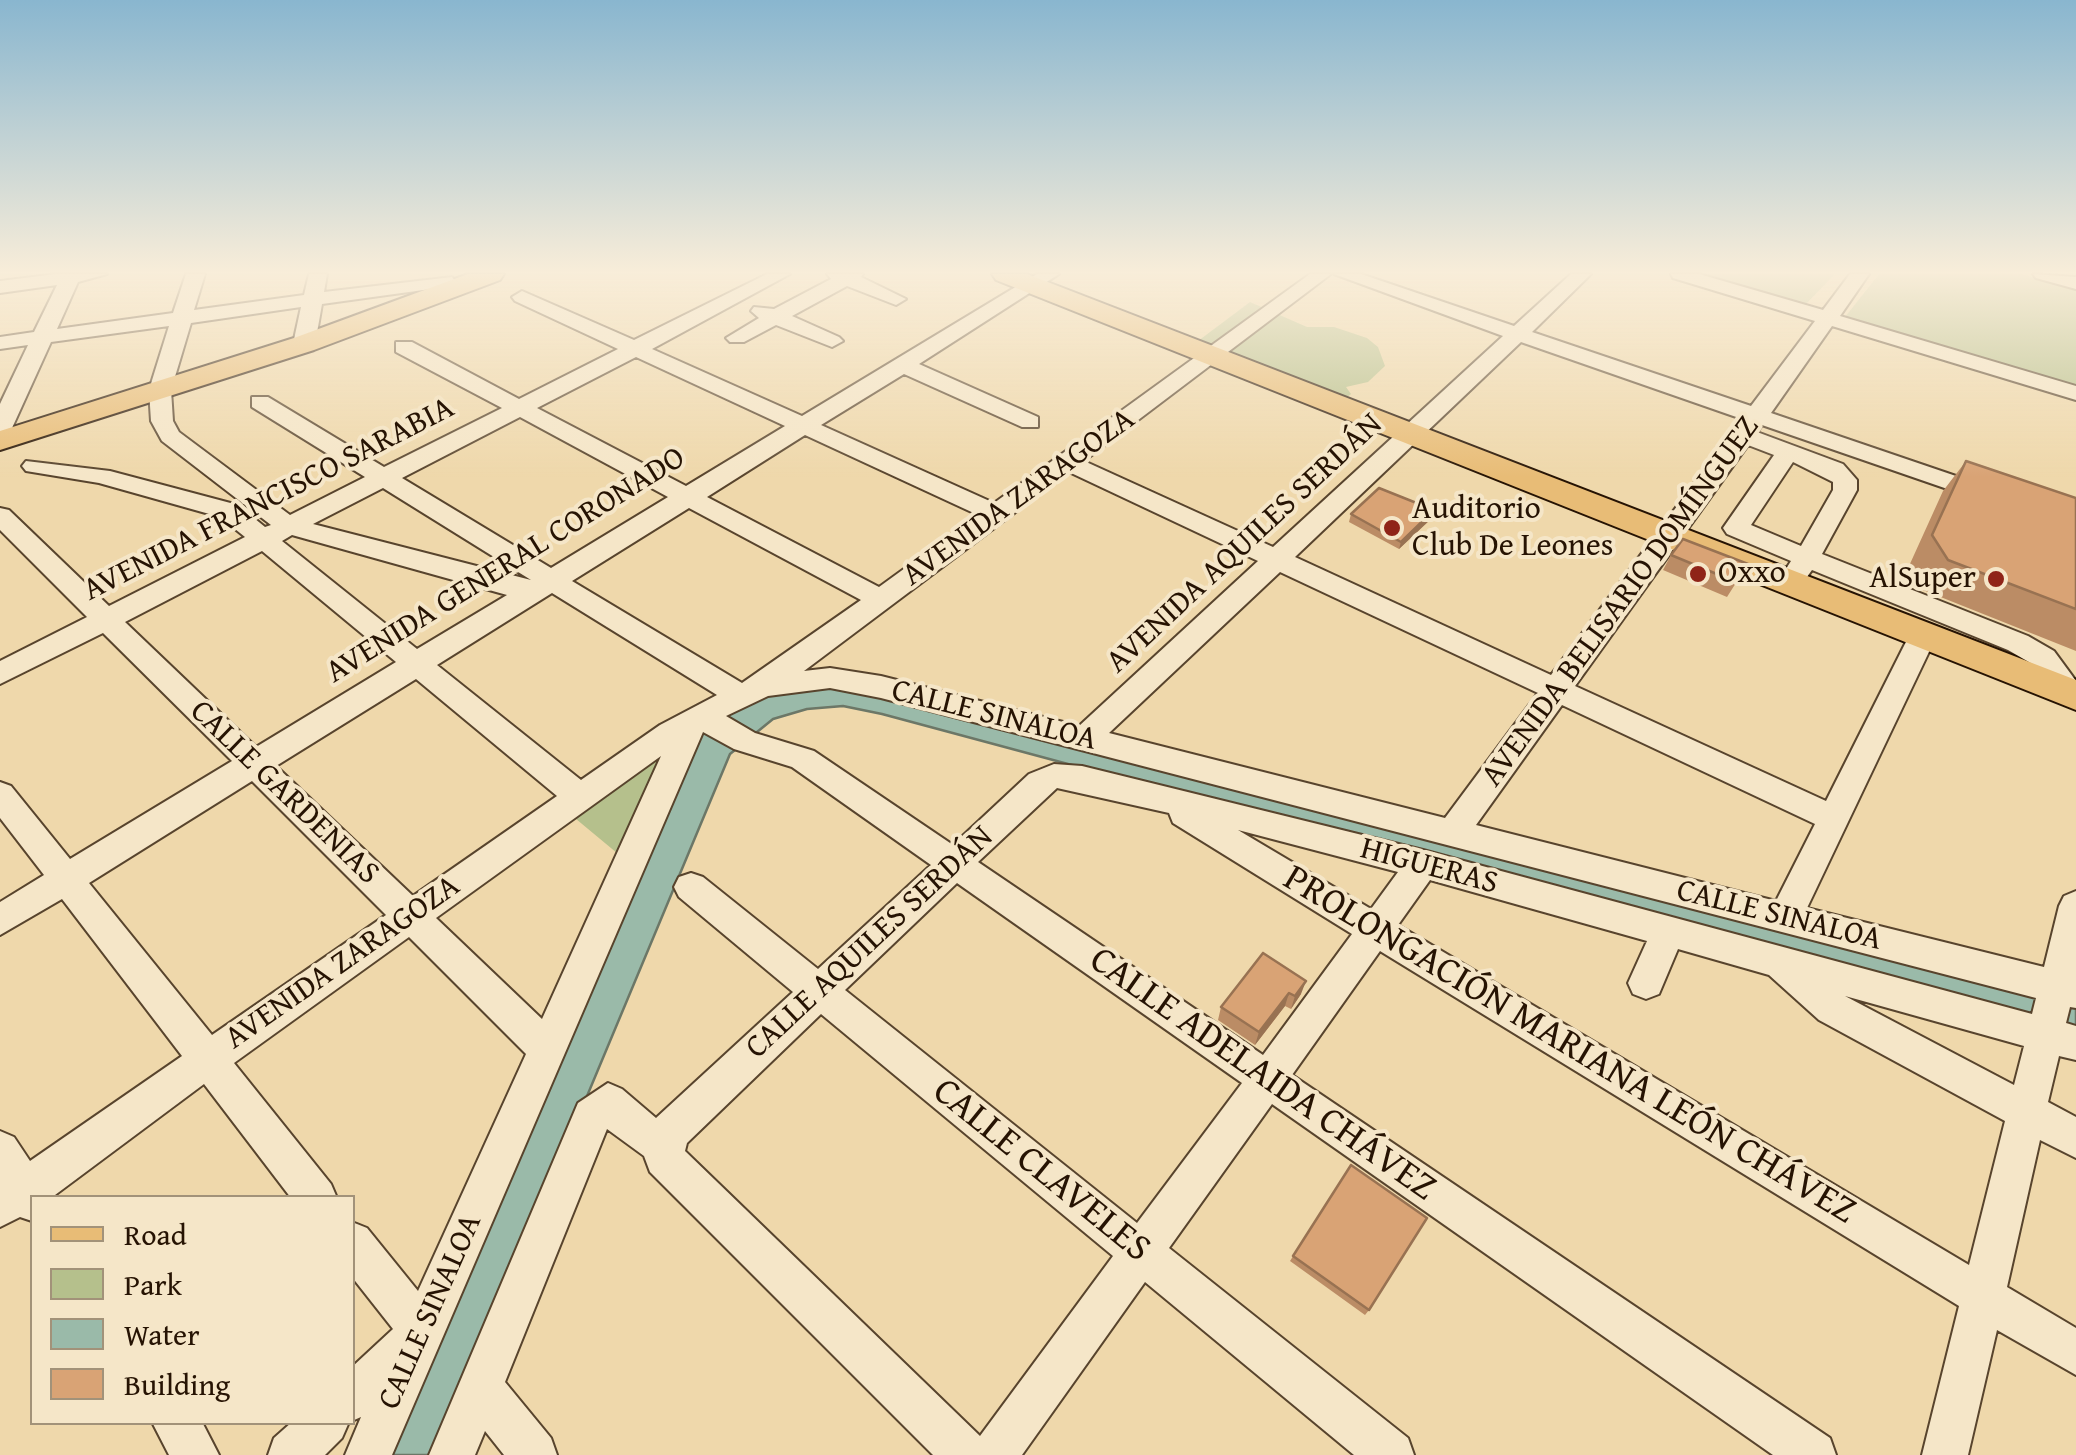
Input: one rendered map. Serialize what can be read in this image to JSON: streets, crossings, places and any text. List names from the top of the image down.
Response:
{
  "streets": {
    "street": [
      "AVENIDA ZARAGOZA",
      "AVENIDA FRANCISCO SARABIA",
      "AVENIDA AQUILES SERDÁN",
      "AVENIDA GENERAL CORONADO",
      "AVENIDA BELISARIO DOMÍNGUEZ",
      "CALLE SINALOA",
      "CALLE GARDENIAS",
      "HIGUERAS",
      "CALLE AQUILES SERDÁN",
      "PROLONGACIÓN MARIANA LEÓN CHÁVEZ",
      "CALLE ADELAIDA CHÁVEZ",
      "CALLE CLAVELES"
    ]
  },
  "crossings": [
    ["AVENIDA ZARAGOZA", "CALLE SINALOA"],
    ["AVENIDA ZARAGOZA", "CALLE GARDENIAS"],
    ["AVENIDA ZARAGOZA", "CALLE ADELAIDA CHÁVEZ"],
    ["AVENIDA FRANCISCO SARABIA", "CALLE GARDENIAS"],
    ["AVENIDA AQUILES SERDÁN", "CALLE SINALOA"],
    ["AVENIDA GENERAL CORONADO", "CALLE GARDENIAS"],
    ["AVENIDA BELISARIO DOMÍNGUEZ", "CALLE SINALOA"],
    ["CALLE SINALOA", "CALLE GARDENIAS"],
    ["CALLE SINALOA", "HIGUERAS"],
    ["CALLE SINALOA", "CALLE ADELAIDA CHÁVEZ"],
    ["HIGUERAS", "CALLE AQUILES SERDÁN"],
    ["HIGUERAS", "PROLONGACIÓN MARIANA LEÓN CHÁVEZ"],
    ["CALLE AQUILES SERDÁN", "CALLE ADELAIDA CHÁVEZ"],
    ["CALLE AQUILES SERDÁN", "CALLE CLAVELES"]
  ],
  "places": ["Auditorio Club De Leones", "Oxxo", "AlSuper"],
  "legend": [
    "Road",
    "Park",
    "Water",
    "Building"
  ]
}
